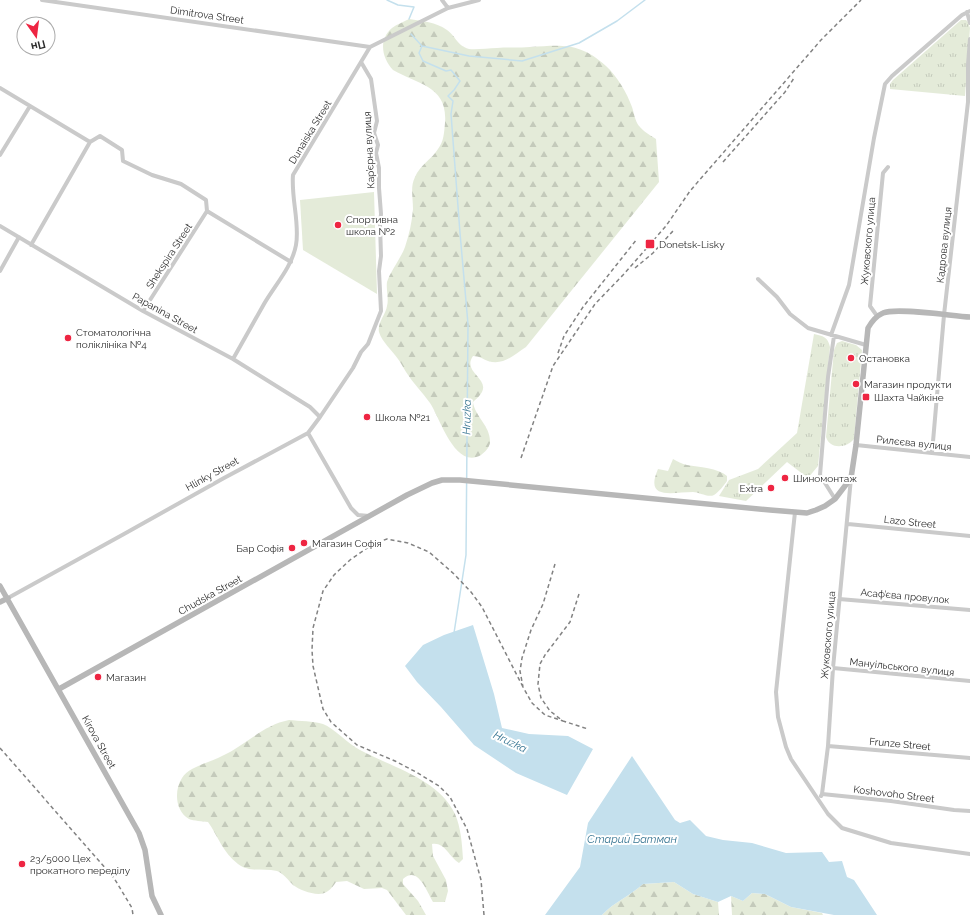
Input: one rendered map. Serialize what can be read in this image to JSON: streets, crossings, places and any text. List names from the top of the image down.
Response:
{
  "streets": {
    "street": [
      "Dimitrova Street",
      "Dunaiska Street",
      "Кар’єрна вулиця",
      "Жуковского улица",
      "Кадрова вулиця",
      "Shekspira Street",
      "Papanina Street",
      "Рилєєва вулиця",
      "Hlinky Street",
      "Lazo Street",
      "Chudska Street",
      "Асаф’єва провулок",
      "Мануільського вулиця",
      "Kirova Street",
      "Frunze Street",
      "Koshovoho Street"
    ]
  },
  "crossings": [
    ["Dimitrova Street", "Dunaiska Street"],
    ["Dunaiska Street", "Кар’єрна вулиця"],
    ["Dunaiska Street", "Papanina Street"],
    ["Кар’єрна вулиця", "Hlinky Street"],
    ["Жуковского улица", "Lazo Street"],
    ["Жуковского улица", "Chudska Street"],
    ["Жуковского улица", "Асаф’єва провулок"],
    ["Жуковского улица", "Мануільського вулиця"],
    ["Жуковского улица", "Frunze Street"],
    ["Жуковского улица", "Koshovoho Street"],
    ["Кадрова вулиця", "Рилєєва вулиця"],
    ["Shekspira Street", "Papanina Street"],
    ["Papanina Street", "Hlinky Street"],
    ["Hlinky Street", "Kirova Street"],
    ["Chudska Street", "Kirova Street"]
  ],
  "water": ["Hruzka", "Старий Батман"],
  "places": {
    "other": [
      "Спортивна школа №2",
      "Стоматологічна поліклініка №4",
      "Остановка",
      "Магазин продукти",
      "Школа №21",
      "Шиномонтаж",
      "Extra",
      "Магазин Софія",
      "Бар Софія",
      "Магазин",
      "23/5000 Цех прокатного переділу"
    ],
    "transit": ["Donetsk-Lisky", "Шахта Чайкіне"]
  },
  "north": "bottom"
}
